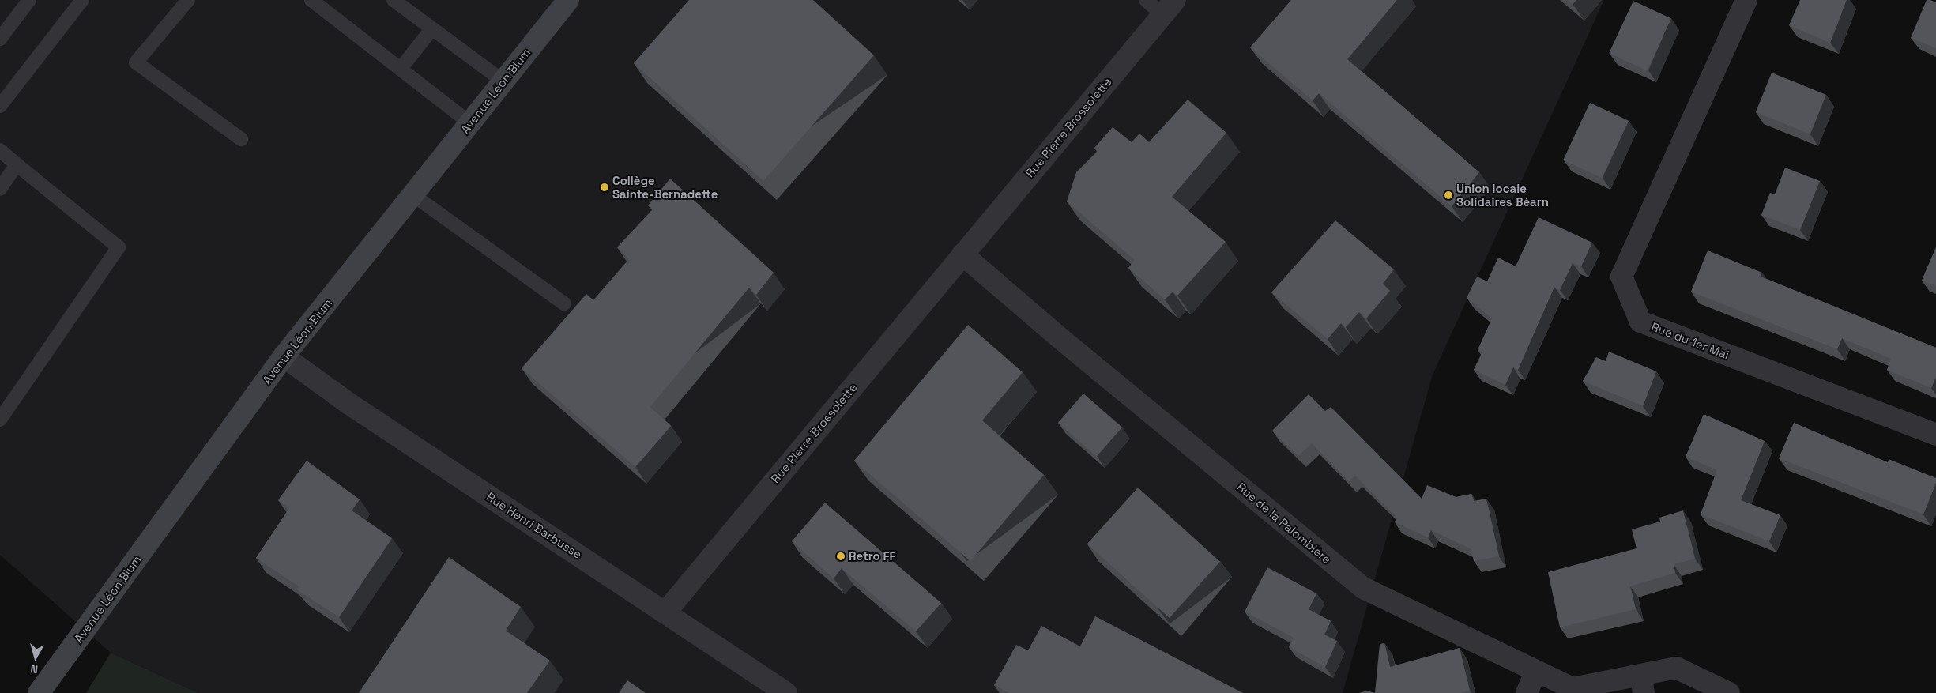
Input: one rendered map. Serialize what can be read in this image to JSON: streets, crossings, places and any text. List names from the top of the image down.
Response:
{
  "streets": {
    "street": [
      "Avenue Léon Blum",
      "Rue Pierre Brossolette",
      "Rue du 1er Mai",
      "Rue de la Palombière",
      "Rue Henri Barbusse"
    ]
  },
  "crossings": [
    ["Avenue Léon Blum", "Rue Henri Barbusse"],
    ["Rue Pierre Brossolette", "Rue de la Palombière"],
    ["Rue Pierre Brossolette", "Rue Henri Barbusse"]
  ],
  "places": ["Collège Sainte-Bernadette", "Union locale Solidaires Béarn", "Retro FF"],
  "north": "bottom"
}
